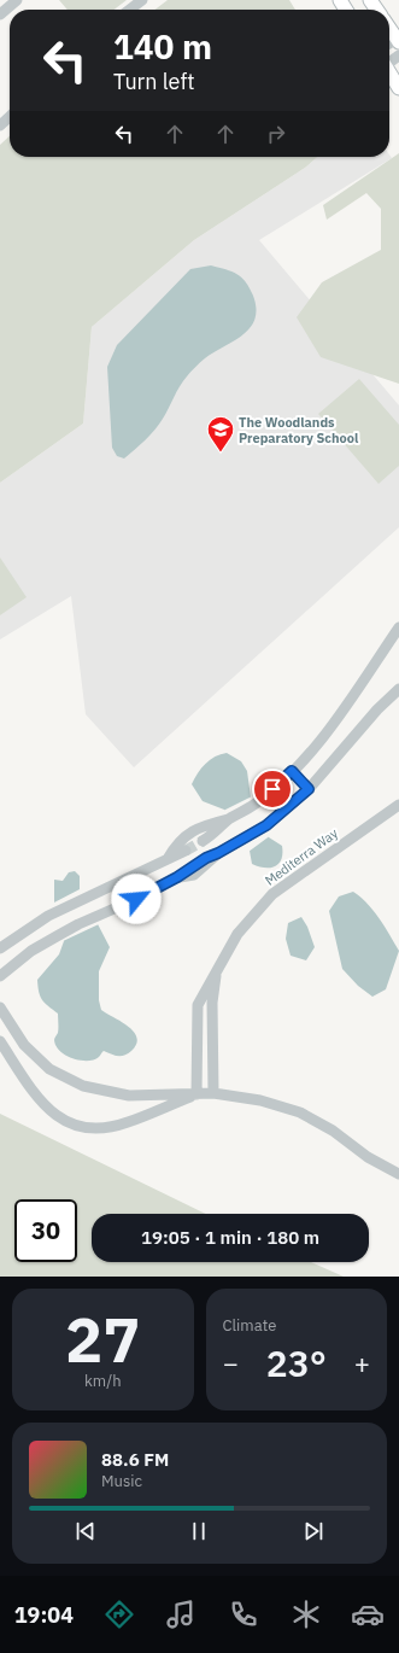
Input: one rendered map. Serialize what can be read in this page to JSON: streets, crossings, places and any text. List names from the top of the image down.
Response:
{
  "streets": {
    "street": ["Mediterra Way"]
  },
  "places": {
    "school or university": ["The Woodlands Preparatory School"]
  },
  "page": {
    "turn": ["140 m", "Turn left"],
    "limit": "30",
    "trip": "19:05 · 1 min · 180 m",
    "tile": [
      ["27", "km/h"],
      "Climate"
    ],
    "heat": ["−", "23°", "+"],
    "song": ["88.6 FM", "Music"],
    "tabs": "19:04"
  }
}
